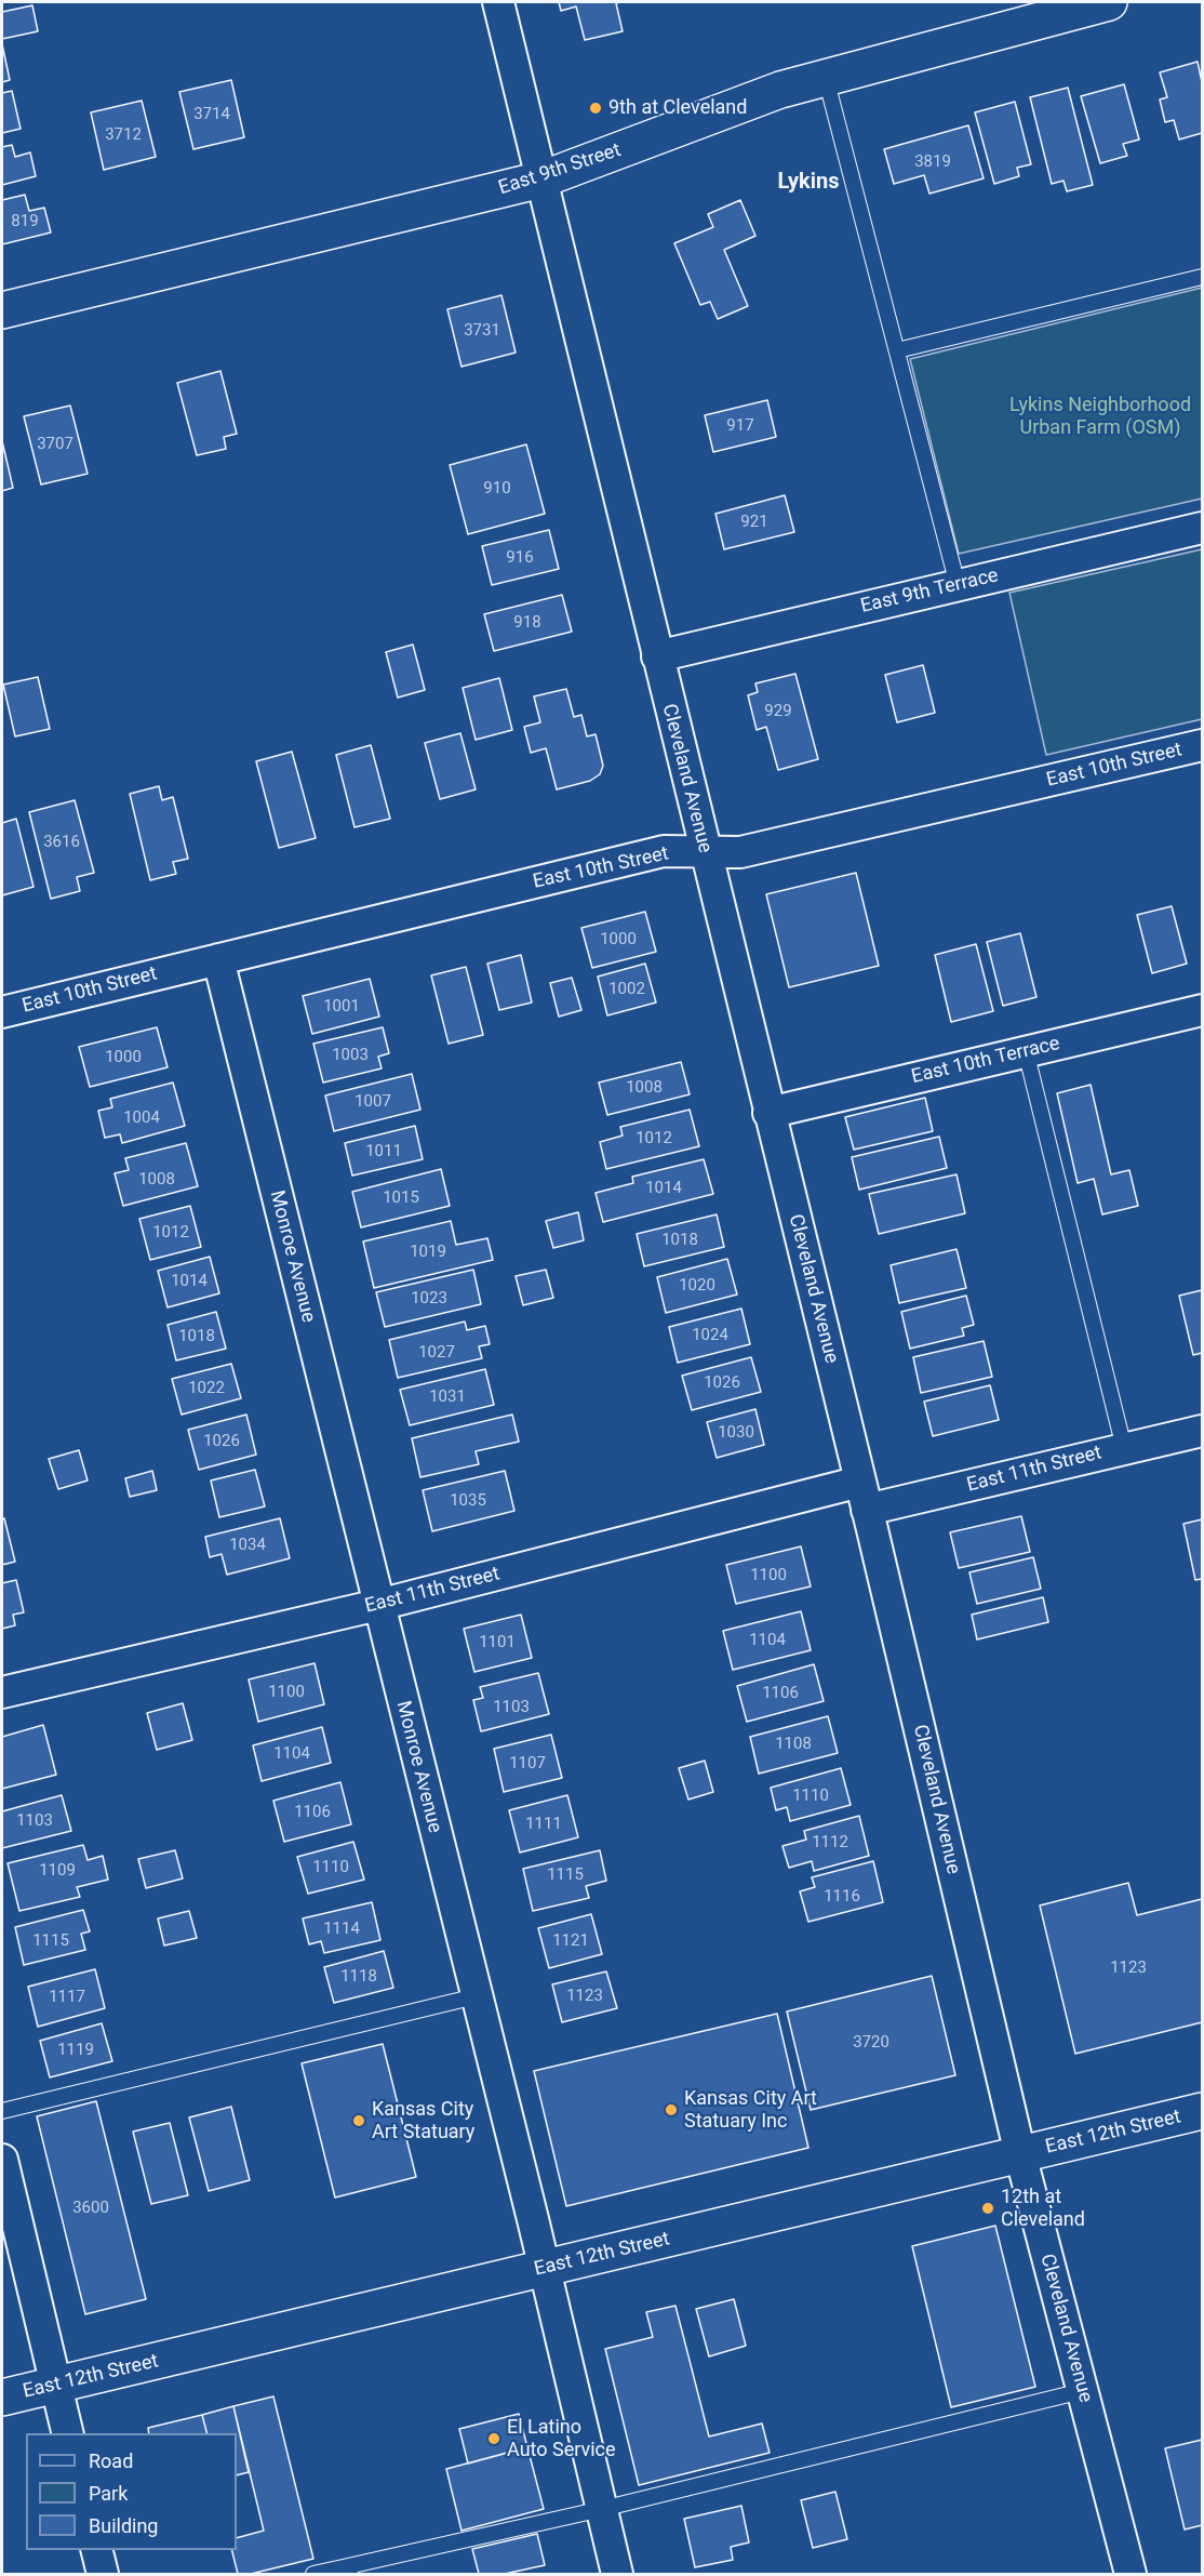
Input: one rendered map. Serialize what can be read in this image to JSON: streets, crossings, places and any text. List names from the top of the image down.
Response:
{
  "streets": {
    "street": [
      "East 9th Street",
      "East 9th Terrace",
      "East 10th Street",
      "Cleveland Avenue",
      "East 10th Terrace",
      "Monroe Avenue",
      "East 11th Street",
      "East 12th Street"
    ]
  },
  "crossings": [
    ["East 9th Street", "Cleveland Avenue"],
    ["East 9th Terrace", "Cleveland Avenue"],
    ["East 10th Street", "Cleveland Avenue"],
    ["East 10th Street", "Monroe Avenue"],
    ["Cleveland Avenue", "East 10th Terrace"],
    ["Cleveland Avenue", "East 11th Street"],
    ["Cleveland Avenue", "East 12th Street"],
    ["Monroe Avenue", "East 11th Street"],
    ["Monroe Avenue", "East 12th Street"]
  ],
  "districts": ["Lykins"],
  "parks": ["Lykins Neighborhood Urban Farm (OSM)"],
  "places": [
    "9th at Cleveland",
    "Kansas City Art Statuary Inc",
    "Kansas City Art Statuary",
    "12th at Cleveland",
    "El Latino Auto Service"
  ],
  "house_numbers": [
    "3714",
    "3712",
    "3819",
    "819",
    "3731",
    "917",
    "3707",
    "910",
    "921",
    "916",
    "918",
    "929",
    "3616",
    "1000",
    "1002",
    "1001",
    "1003",
    "1000",
    "1008",
    "1007",
    "1004",
    "1012",
    "1011",
    "1008",
    "1014",
    "1015",
    "1012",
    "1018",
    "1019",
    "1014",
    "1020",
    "1023",
    "1024",
    "1018",
    "1027",
    "1026",
    "1022",
    "1031",
    "1030",
    "1026",
    "1035",
    "1034",
    "1100",
    "1104",
    "1101",
    "1100",
    "1106",
    "1103",
    "1108",
    "1104",
    "1107",
    "1110",
    "1106",
    "1103",
    "1111",
    "1112",
    "1110",
    "1109",
    "1115",
    "1116",
    "1114",
    "1115",
    "1121",
    "1123",
    "1118",
    "1123",
    "1117",
    "3720",
    "1119",
    "3600"
  ],
  "legend": ["Road", "Park", "Building"]
}
